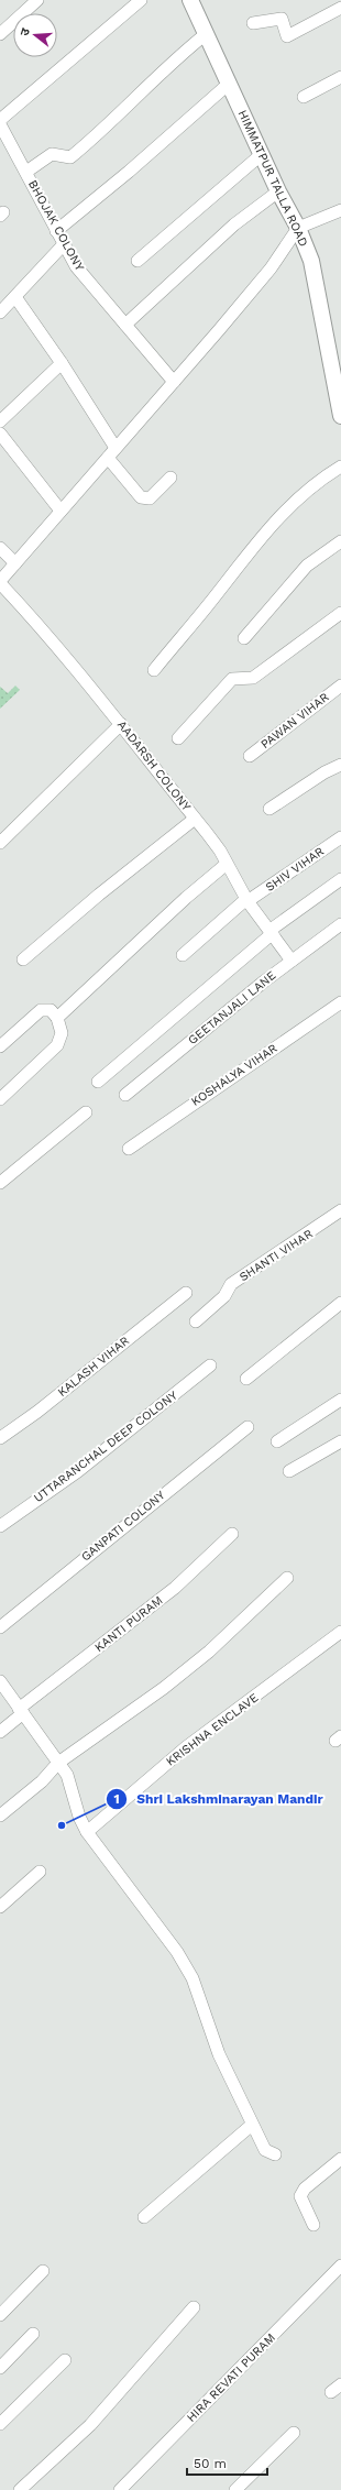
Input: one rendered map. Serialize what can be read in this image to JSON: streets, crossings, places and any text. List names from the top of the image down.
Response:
{
  "streets": {
    "street": [
      "HIMMATPUR TALLA ROAD",
      "BHOJAK COLONY",
      "PAWAN VIHAR",
      "AADARSH COLONY",
      "SHIV VIHAR",
      "GEETANJALI LANE",
      "KOSHALYA VIHAR",
      "SHANTI VIHAR",
      "KALASH VIHAR",
      "UTTARANCHAL DEEP COLONY",
      "GANPATI COLONY",
      "KANTI PURAM",
      "KRISHNA ENCLAVE",
      "HIRA REVATI PURAM"
    ]
  },
  "crossings": [
    ["AADARSH COLONY", "SHIV VIHAR"],
    ["AADARSH COLONY", "GEETANJALI LANE"]
  ],
  "places": ["Shri Lakshminarayan Mandir"],
  "scale_bar": "50 m",
  "north": "left"
}
